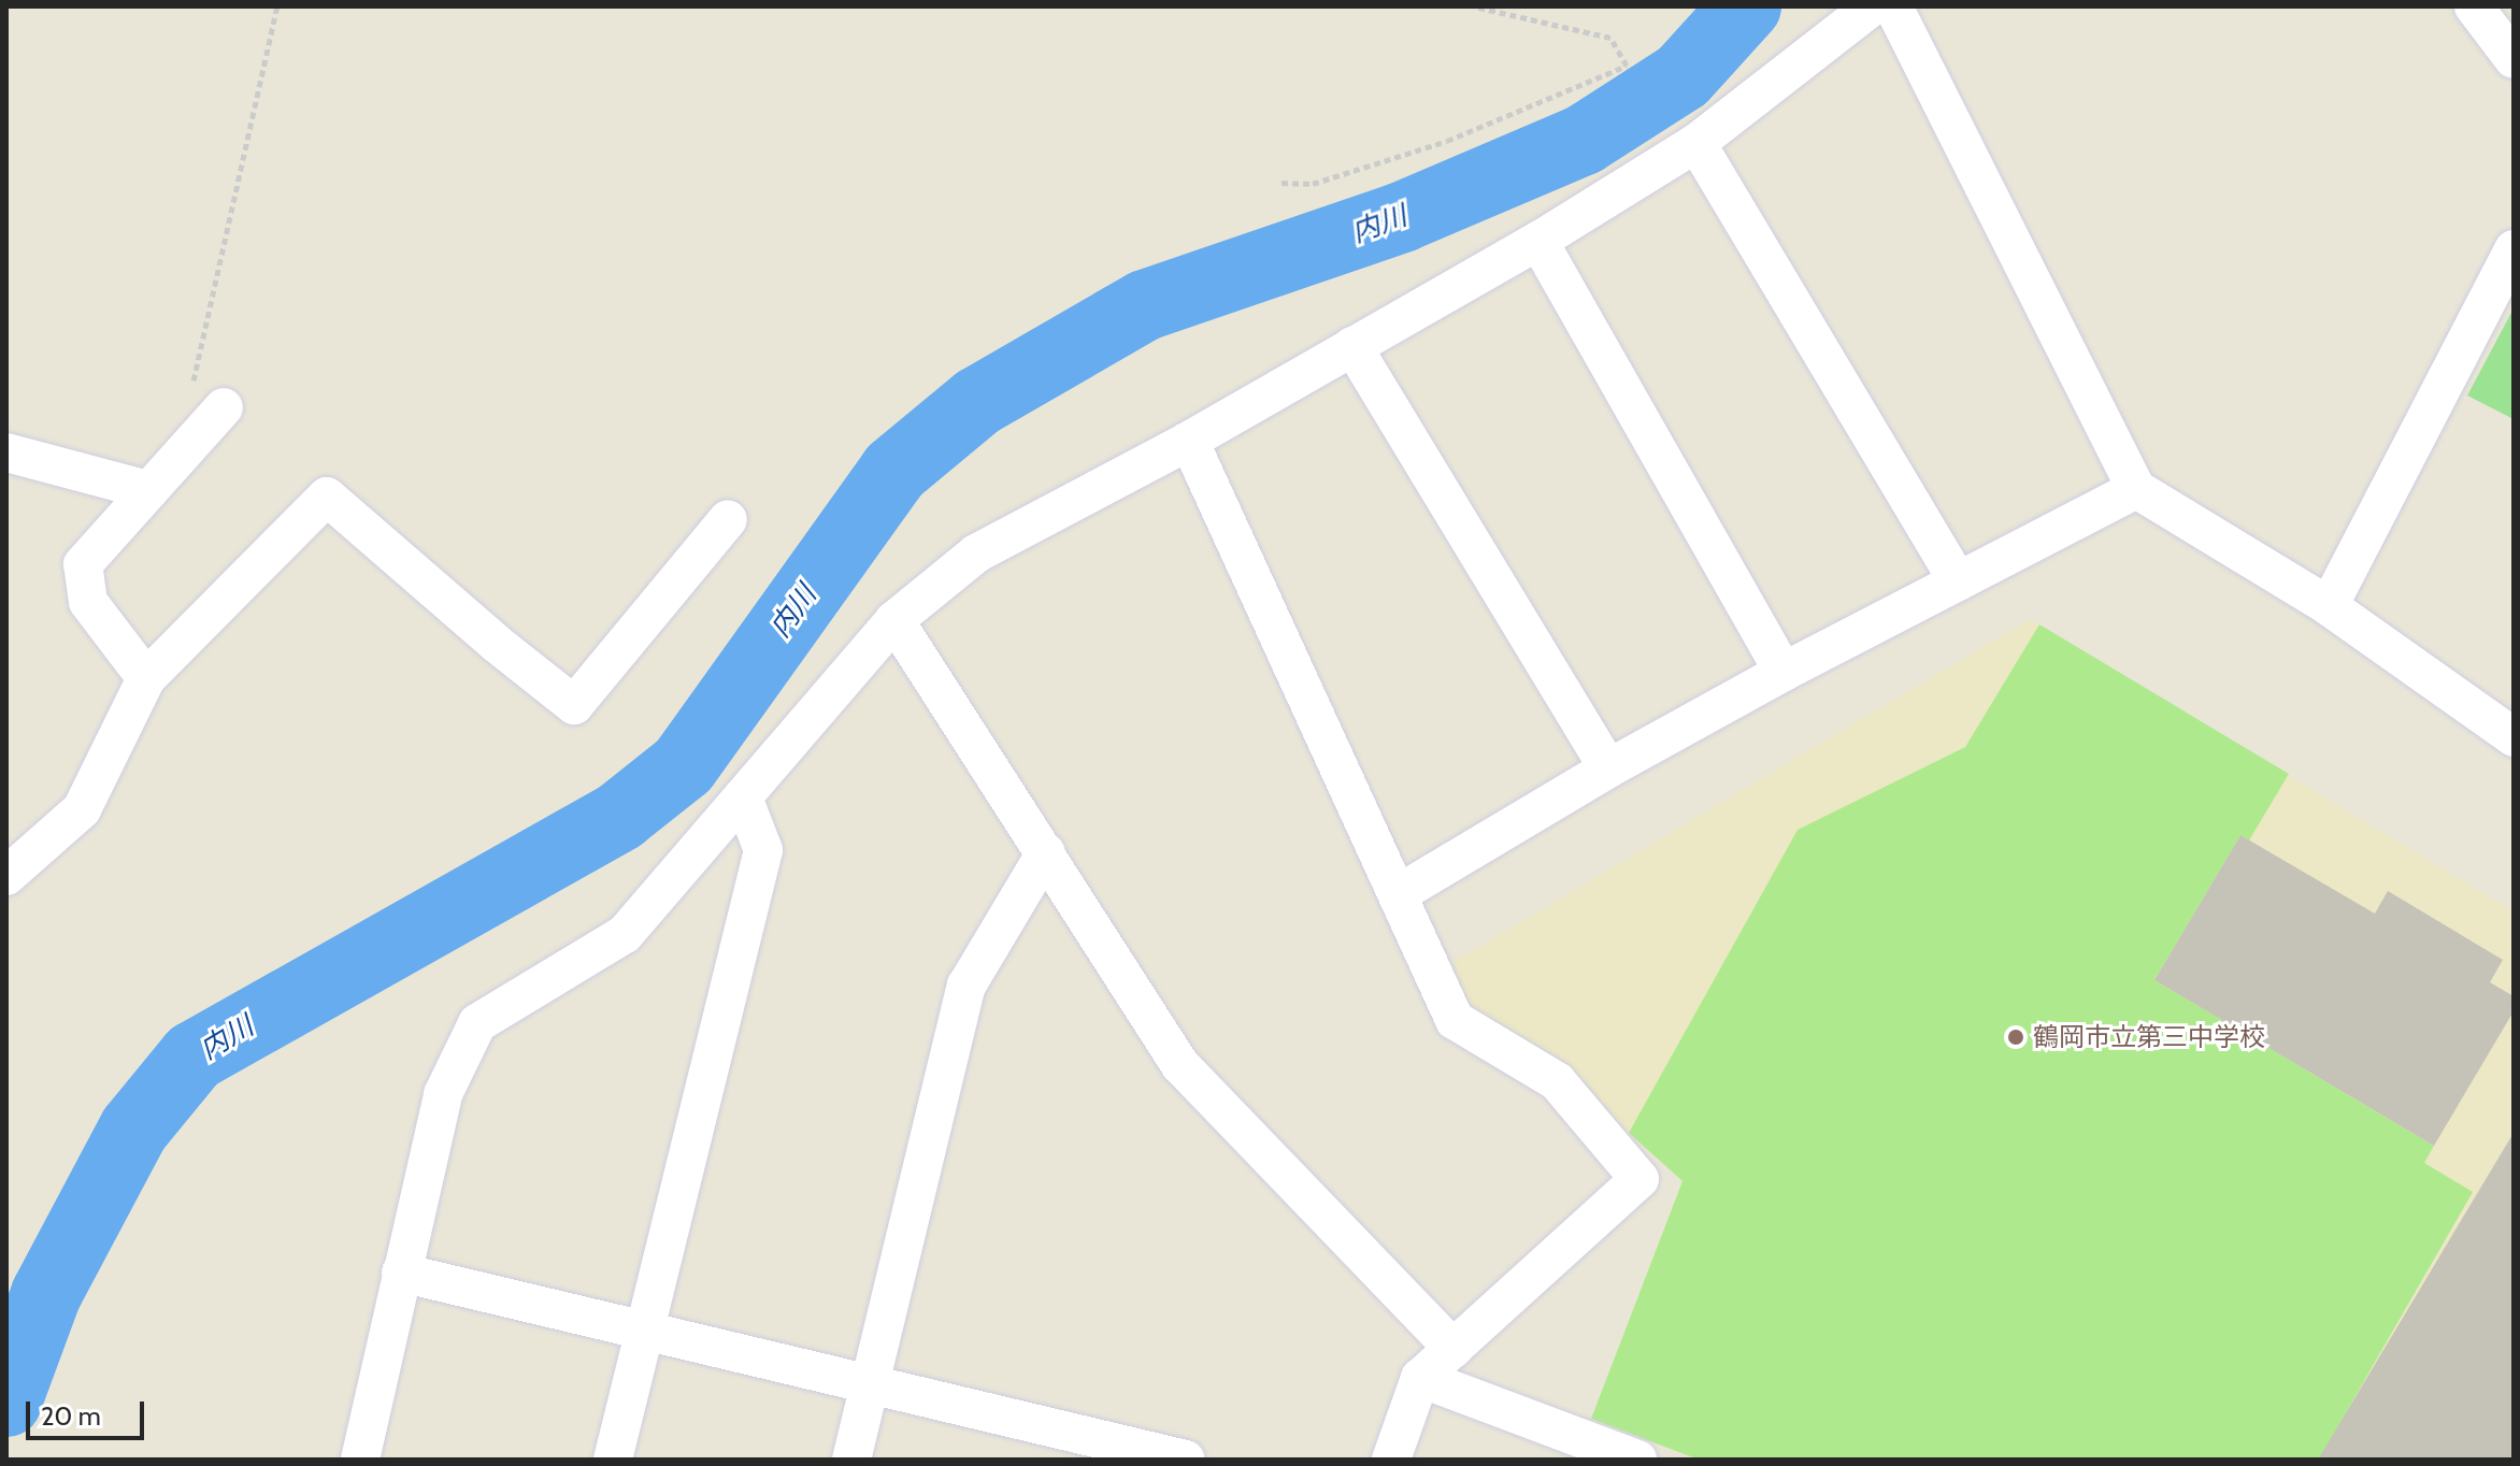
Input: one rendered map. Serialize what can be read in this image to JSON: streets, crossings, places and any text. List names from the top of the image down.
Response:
{
  "water": ["内川"],
  "places": ["鶴岡市立第三中学校"],
  "scale_bar": "20 m"
}
